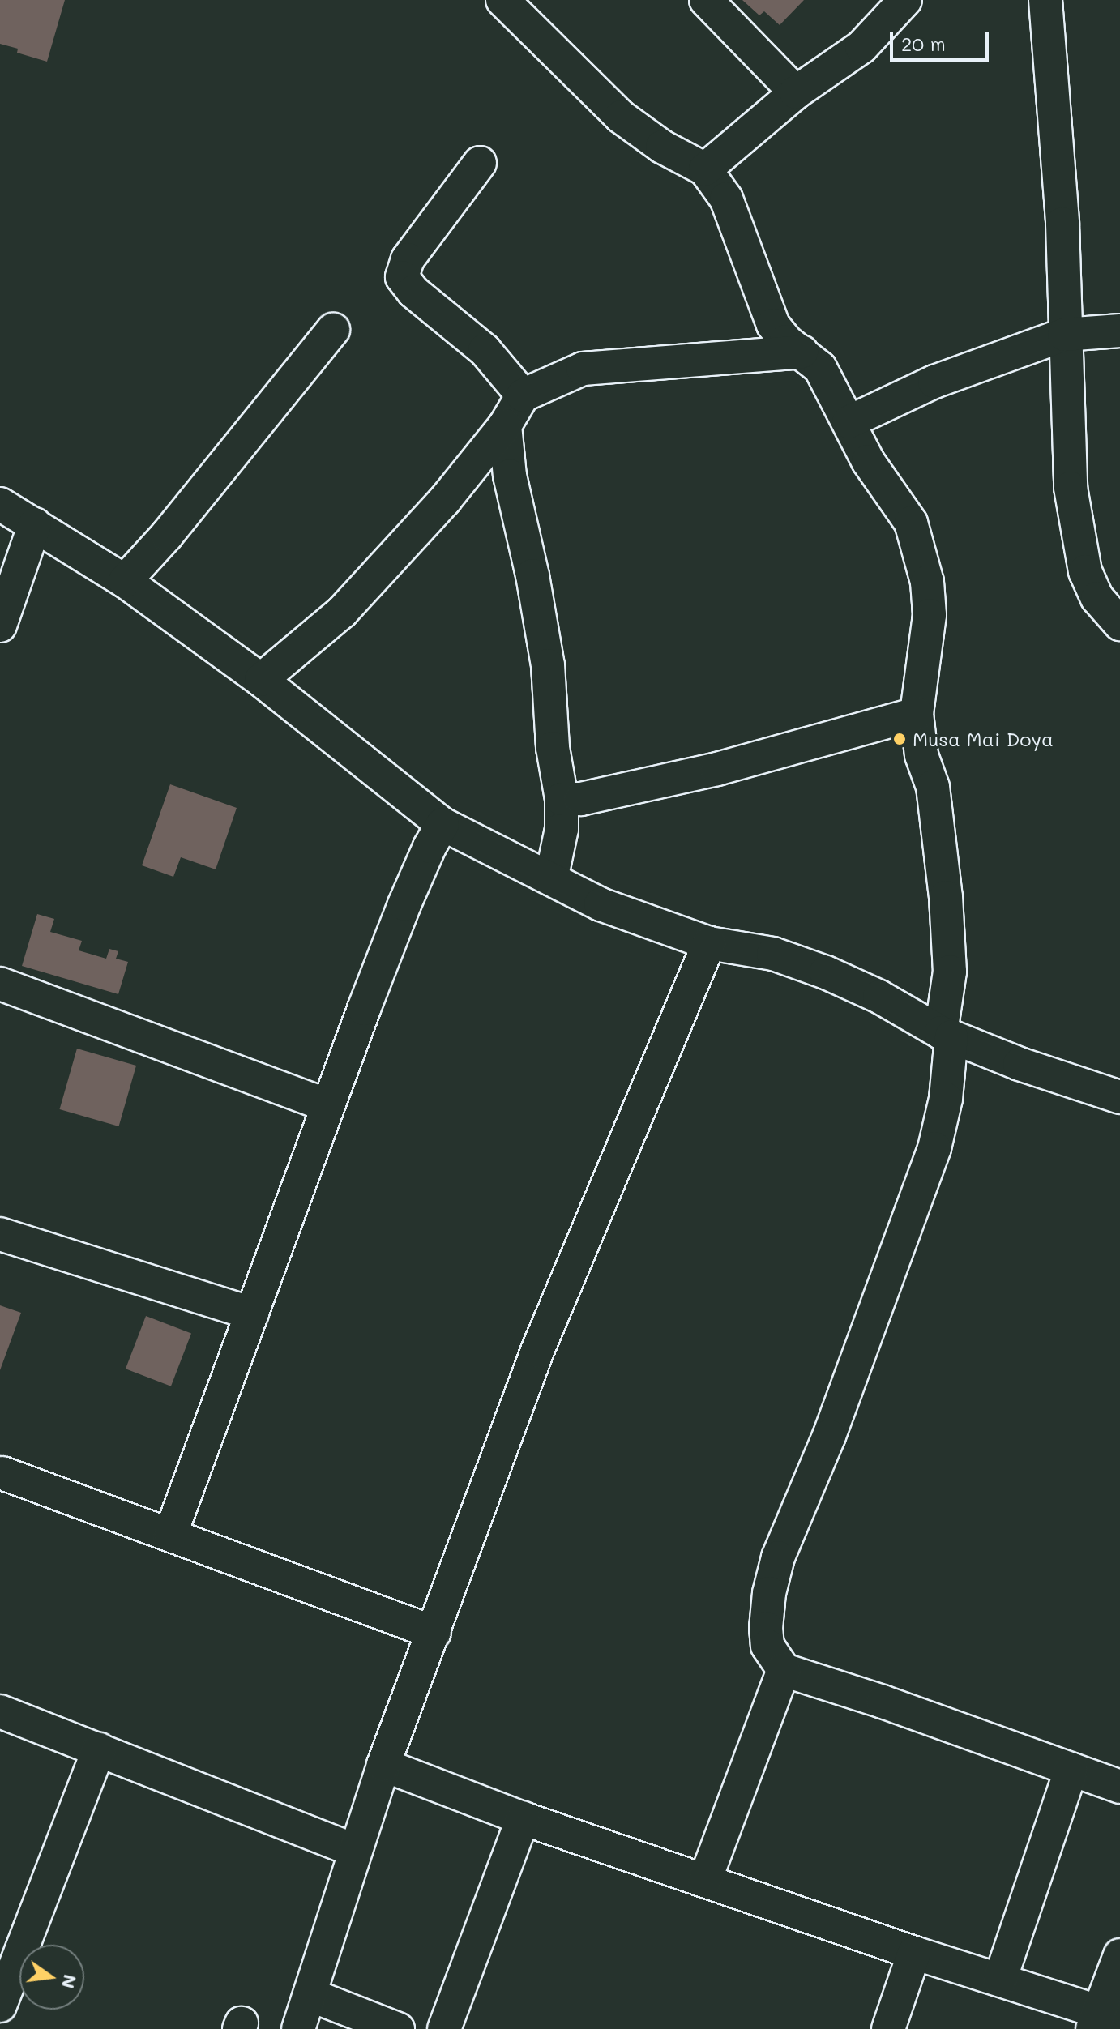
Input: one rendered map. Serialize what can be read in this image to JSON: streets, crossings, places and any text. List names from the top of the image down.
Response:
{
  "places": ["Musa Mai Doya"],
  "scale_bar": "20 m",
  "north": "right"
}
